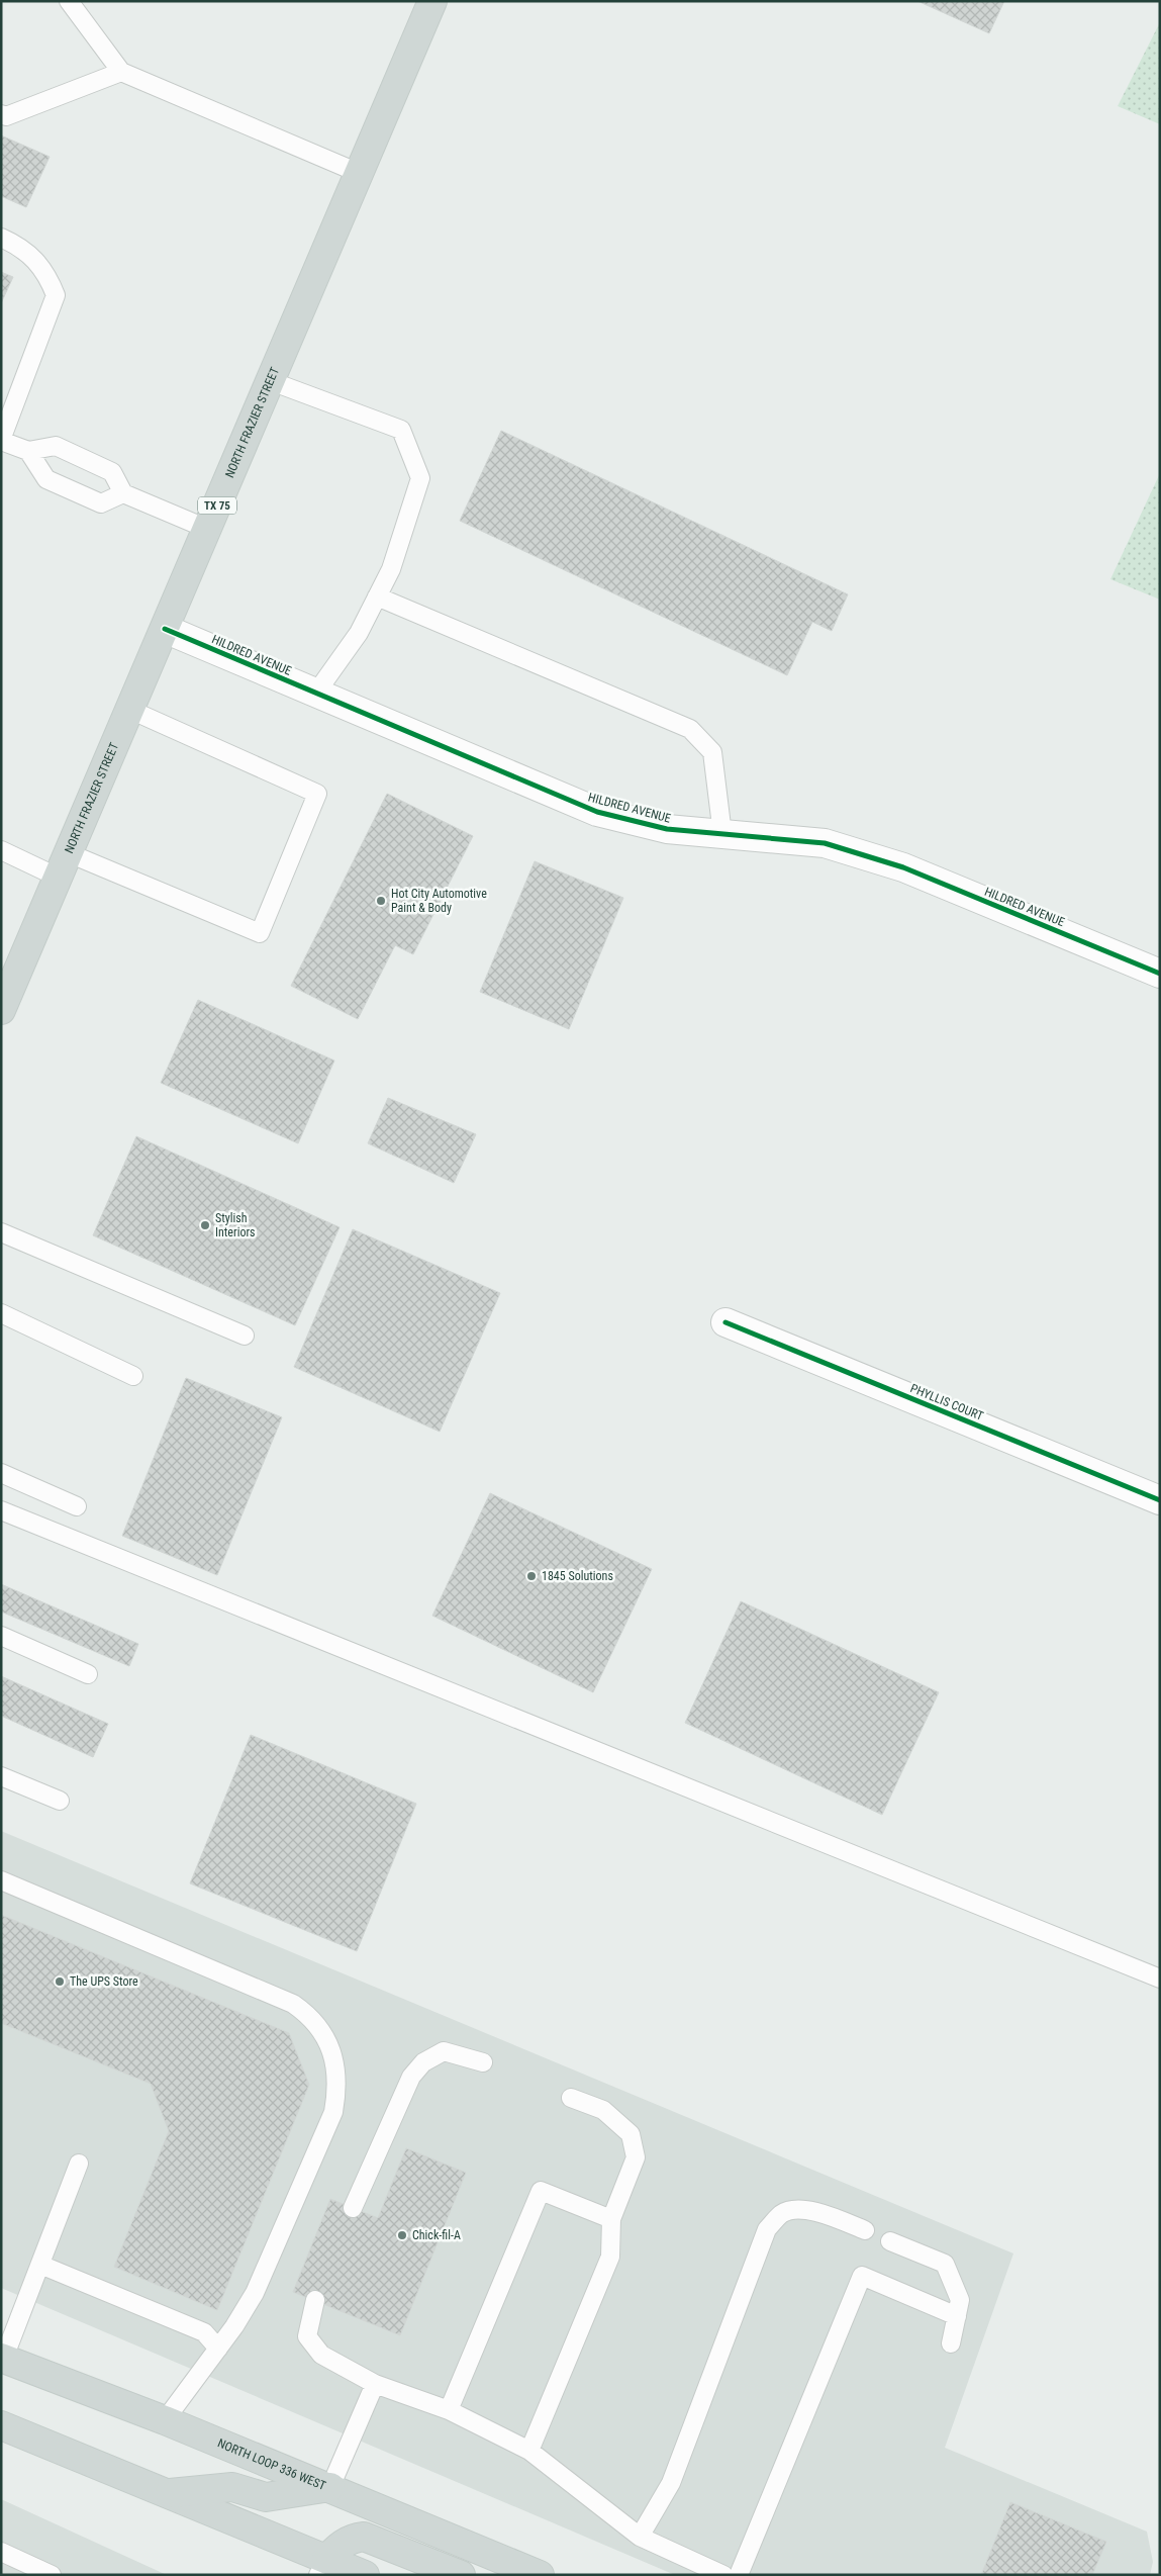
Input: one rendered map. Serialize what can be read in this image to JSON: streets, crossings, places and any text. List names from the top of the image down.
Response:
{
  "streets": {
    "main road": ["NORTH FRAZIER STREET", "TX 75", "NORTH LOOP 336 WEST"],
    "street": ["HILDRED AVENUE", "PHYLLIS COURT"]
  },
  "crossings": [
    ["NORTH FRAZIER STREET", "HILDRED AVENUE"]
  ],
  "places": [
    "Hot City Automotive Paint & Body",
    "Stylish Interiors",
    "1845 Solutions",
    "The UPS Store",
    "Chick-fil-A"
  ]
}
